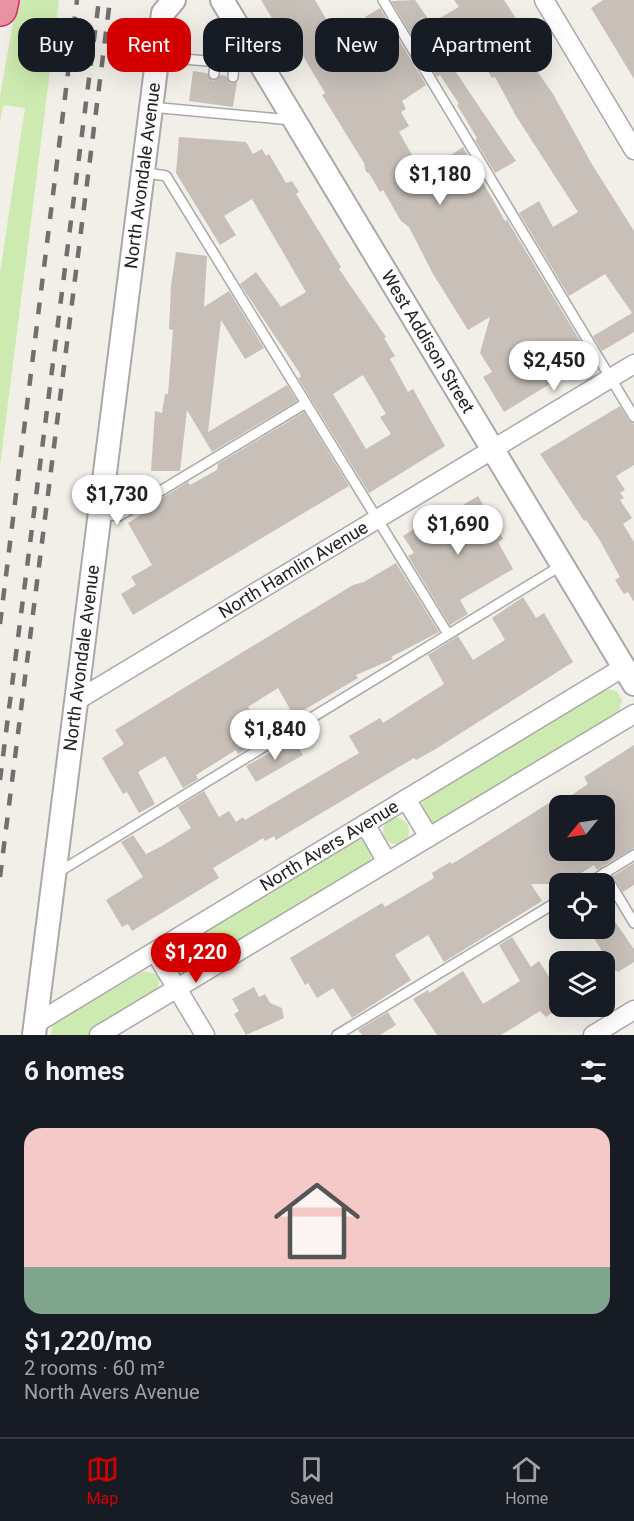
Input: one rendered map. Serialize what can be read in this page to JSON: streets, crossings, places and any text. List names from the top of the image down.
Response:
{
  "streets": {
    "street": [
      "North Avondale Avenue",
      "West Addison Street",
      "North Hamlin Avenue",
      "North Avers Avenue"
    ]
  },
  "crossings": [
    ["North Avondale Avenue", "North Hamlin Avenue"],
    ["North Avondale Avenue", "North Avers Avenue"],
    ["West Addison Street", "North Hamlin Avenue"],
    ["West Addison Street", "North Avers Avenue"]
  ],
  "north": "bottom left",
  "page": {
    "chip": [
      "Buy",
      "Rent",
      "Filters",
      "New",
      "Apartment"
    ],
    "price": [
      "$1,180",
      "$2,450",
      "$1,730",
      "$1,690",
      "$1,840",
      "$1,220"
    ],
    "heading": "6 homes",
    "list": [
      {
        "name": "$1,220/mo",
        "note": "2 rooms · 60 m² · North Avers Avenue"
      }
    ],
    "tabs": ["Map", "Saved", "Home"]
  }
}
